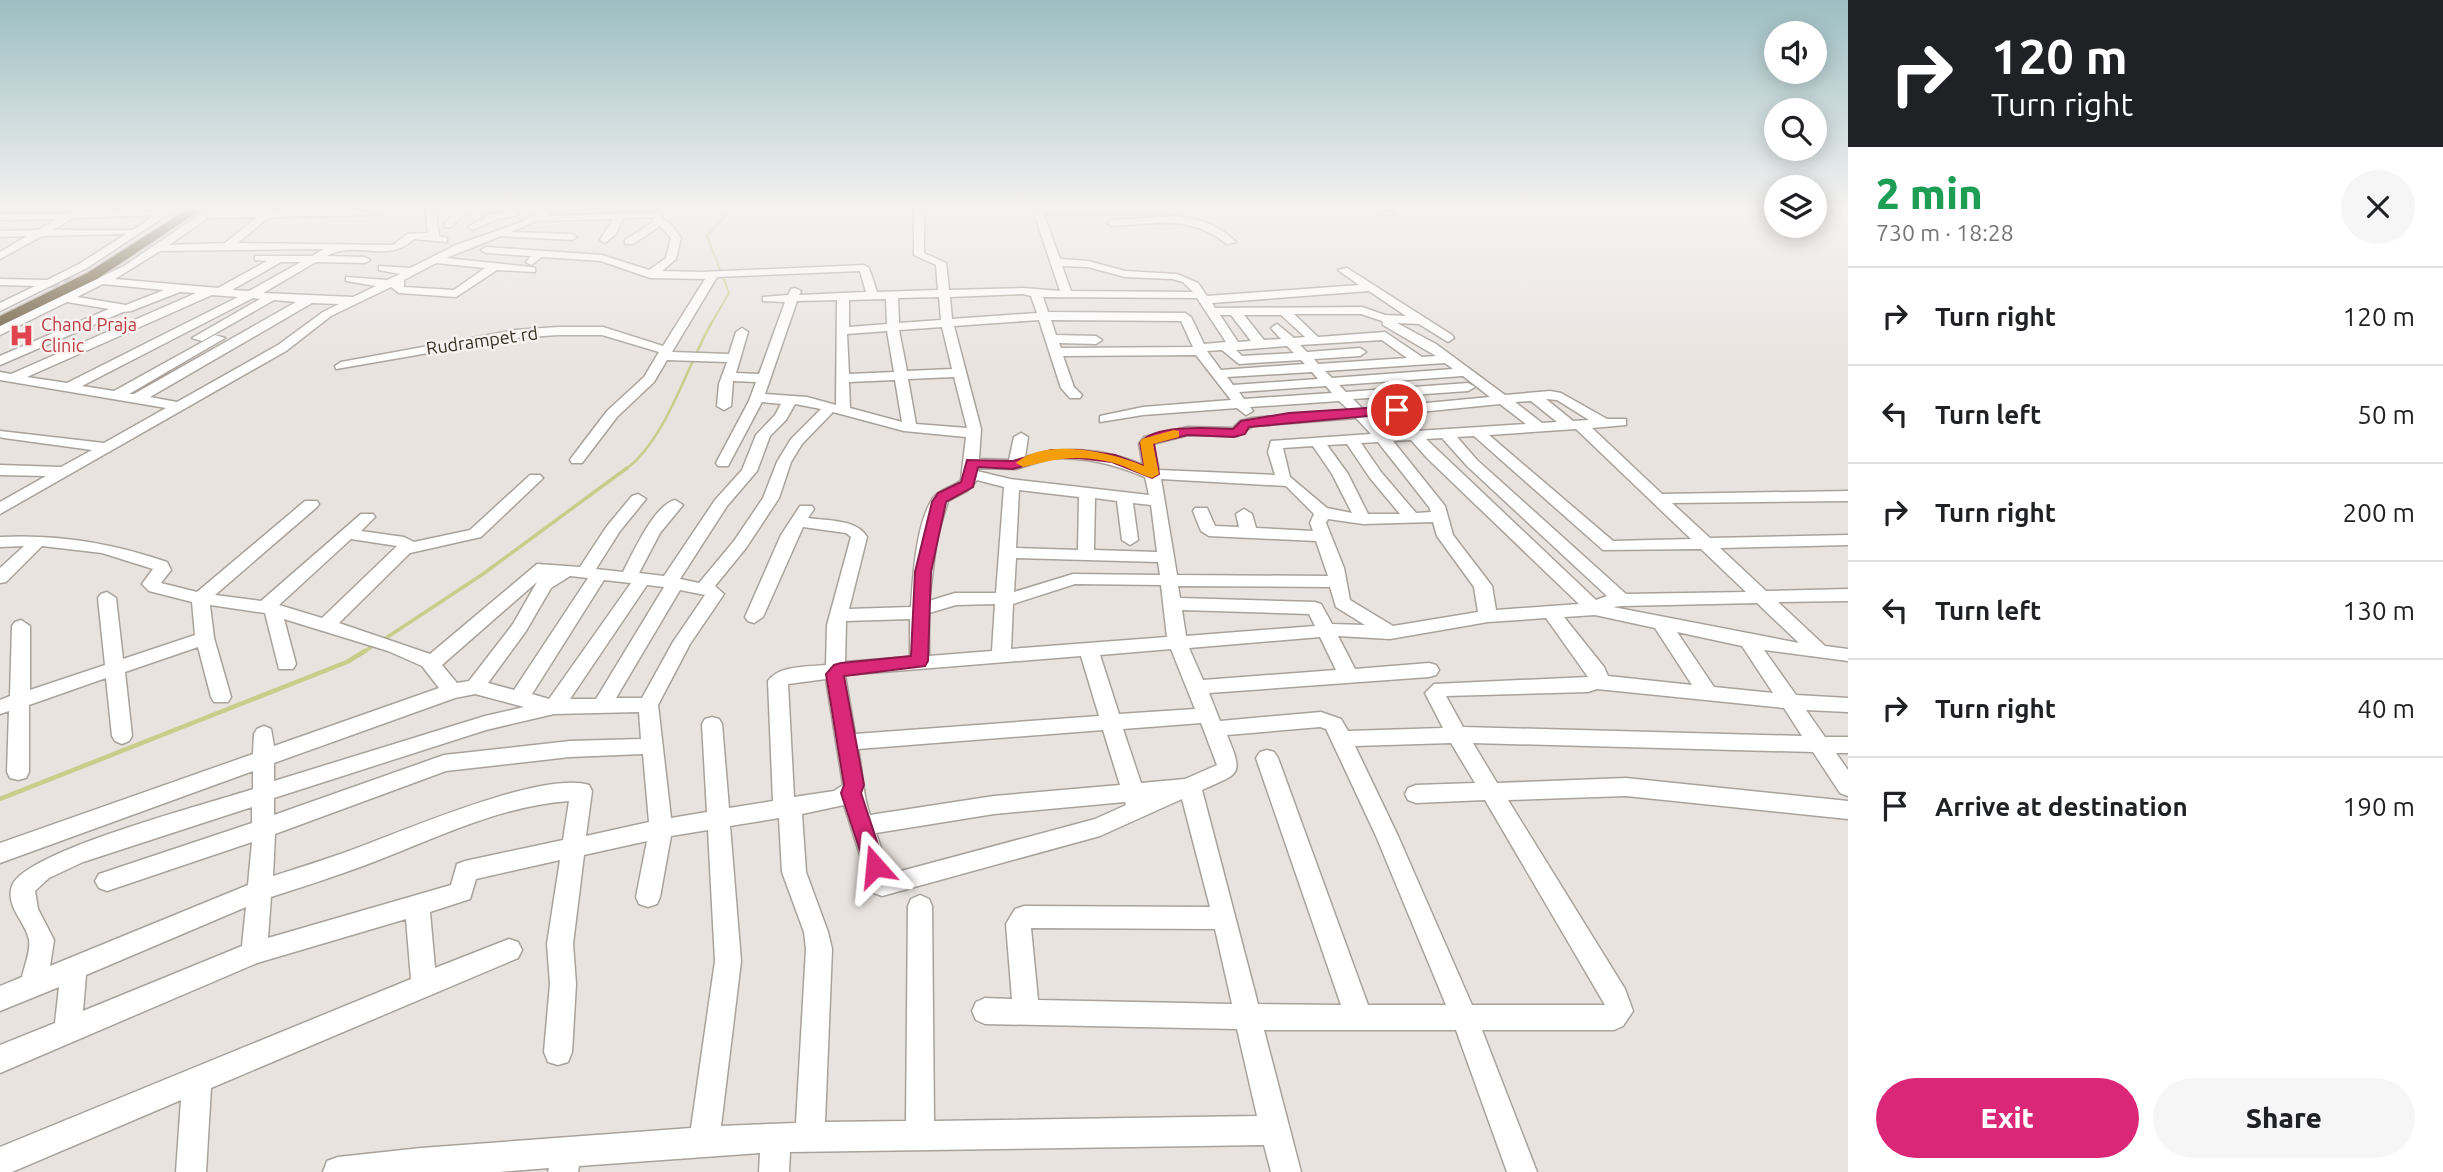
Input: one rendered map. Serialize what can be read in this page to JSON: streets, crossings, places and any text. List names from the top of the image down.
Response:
{
  "streets": {
    "street": ["Rudrampet rd"]
  },
  "places": {
    "hospital": ["Chand Praja Clinic"]
  },
  "page": {
    "turn": ["120 m", "Turn right"],
    "heading": ["2 min", "730 m · 18:28"],
    "list": [
      {
        "name": "Turn right",
        "value": "120 m"
      },
      {
        "name": "Turn left",
        "value": "50 m"
      },
      {
        "name": "Turn right",
        "value": "200 m"
      },
      {
        "name": "Turn left",
        "value": "130 m"
      },
      {
        "name": "Turn right",
        "value": "40 m"
      },
      {
        "name": "Arrive at destination",
        "value": "190 m"
      }
    ],
    "buttons": ["Exit", "Share"]
  }
}
